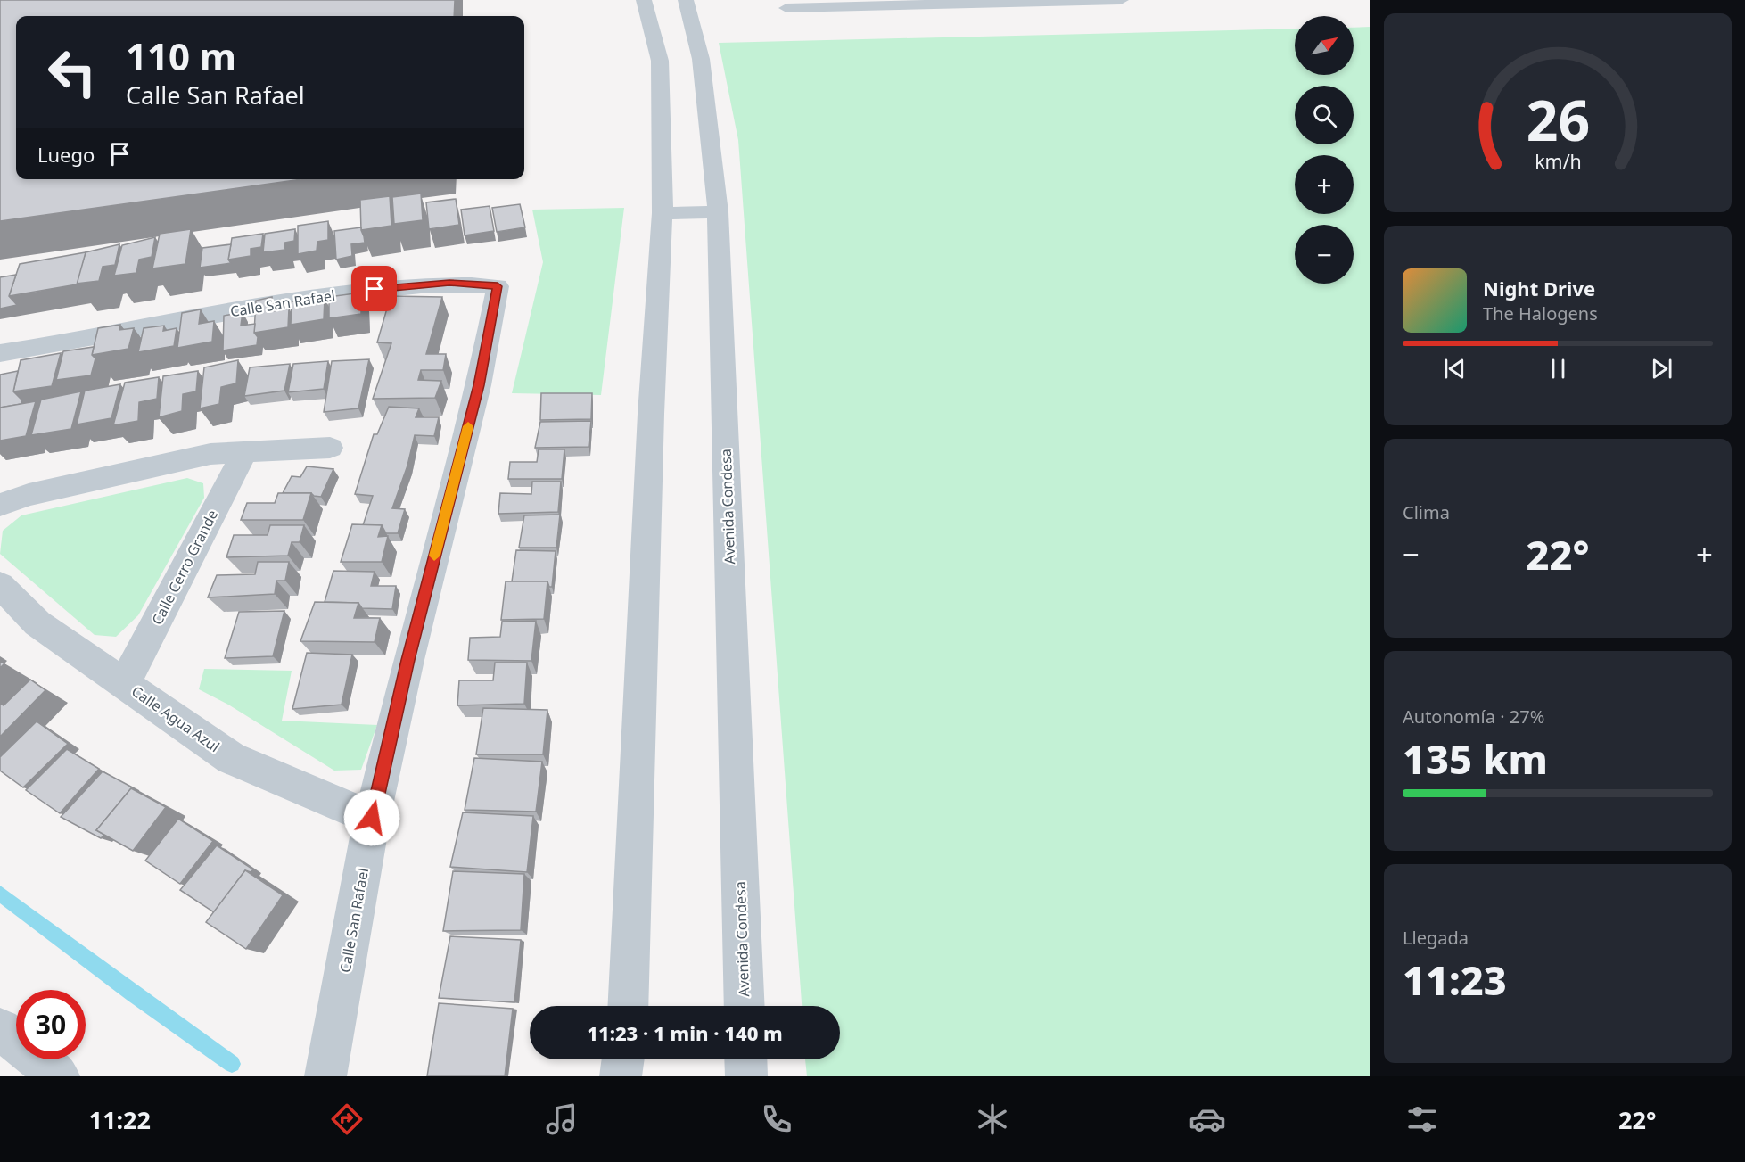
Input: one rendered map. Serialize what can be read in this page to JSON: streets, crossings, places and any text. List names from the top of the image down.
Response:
{
  "streets": {
    "street": [
      "Calle San Rafael",
      "Avenida Condesa",
      "Calle Cerro Grande",
      "Calle Agua Azul"
    ]
  },
  "crossings": [
    ["Calle San Rafael", "Calle Agua Azul"],
    ["Calle Cerro Grande", "Calle Agua Azul"]
  ],
  "north": "top right",
  "page": {
    "map_buttons": ["+", "−"],
    "turn": ["110 m", "Calle San Rafael"],
    "then": "Luego",
    "song": ["Night Drive", "The Halogens"],
    "tile": [
      "Clima",
      ["Autonomía · 27%", "135 km"],
      ["Llegada", "11:23"]
    ],
    "heat": ["−", "22°", "+"],
    "limit": "30",
    "trip": "11:23 · 1 min · 140 m",
    "tabs": ["11:22", "22°"],
    "gauge": ["26", "km/h"]
  }
}
